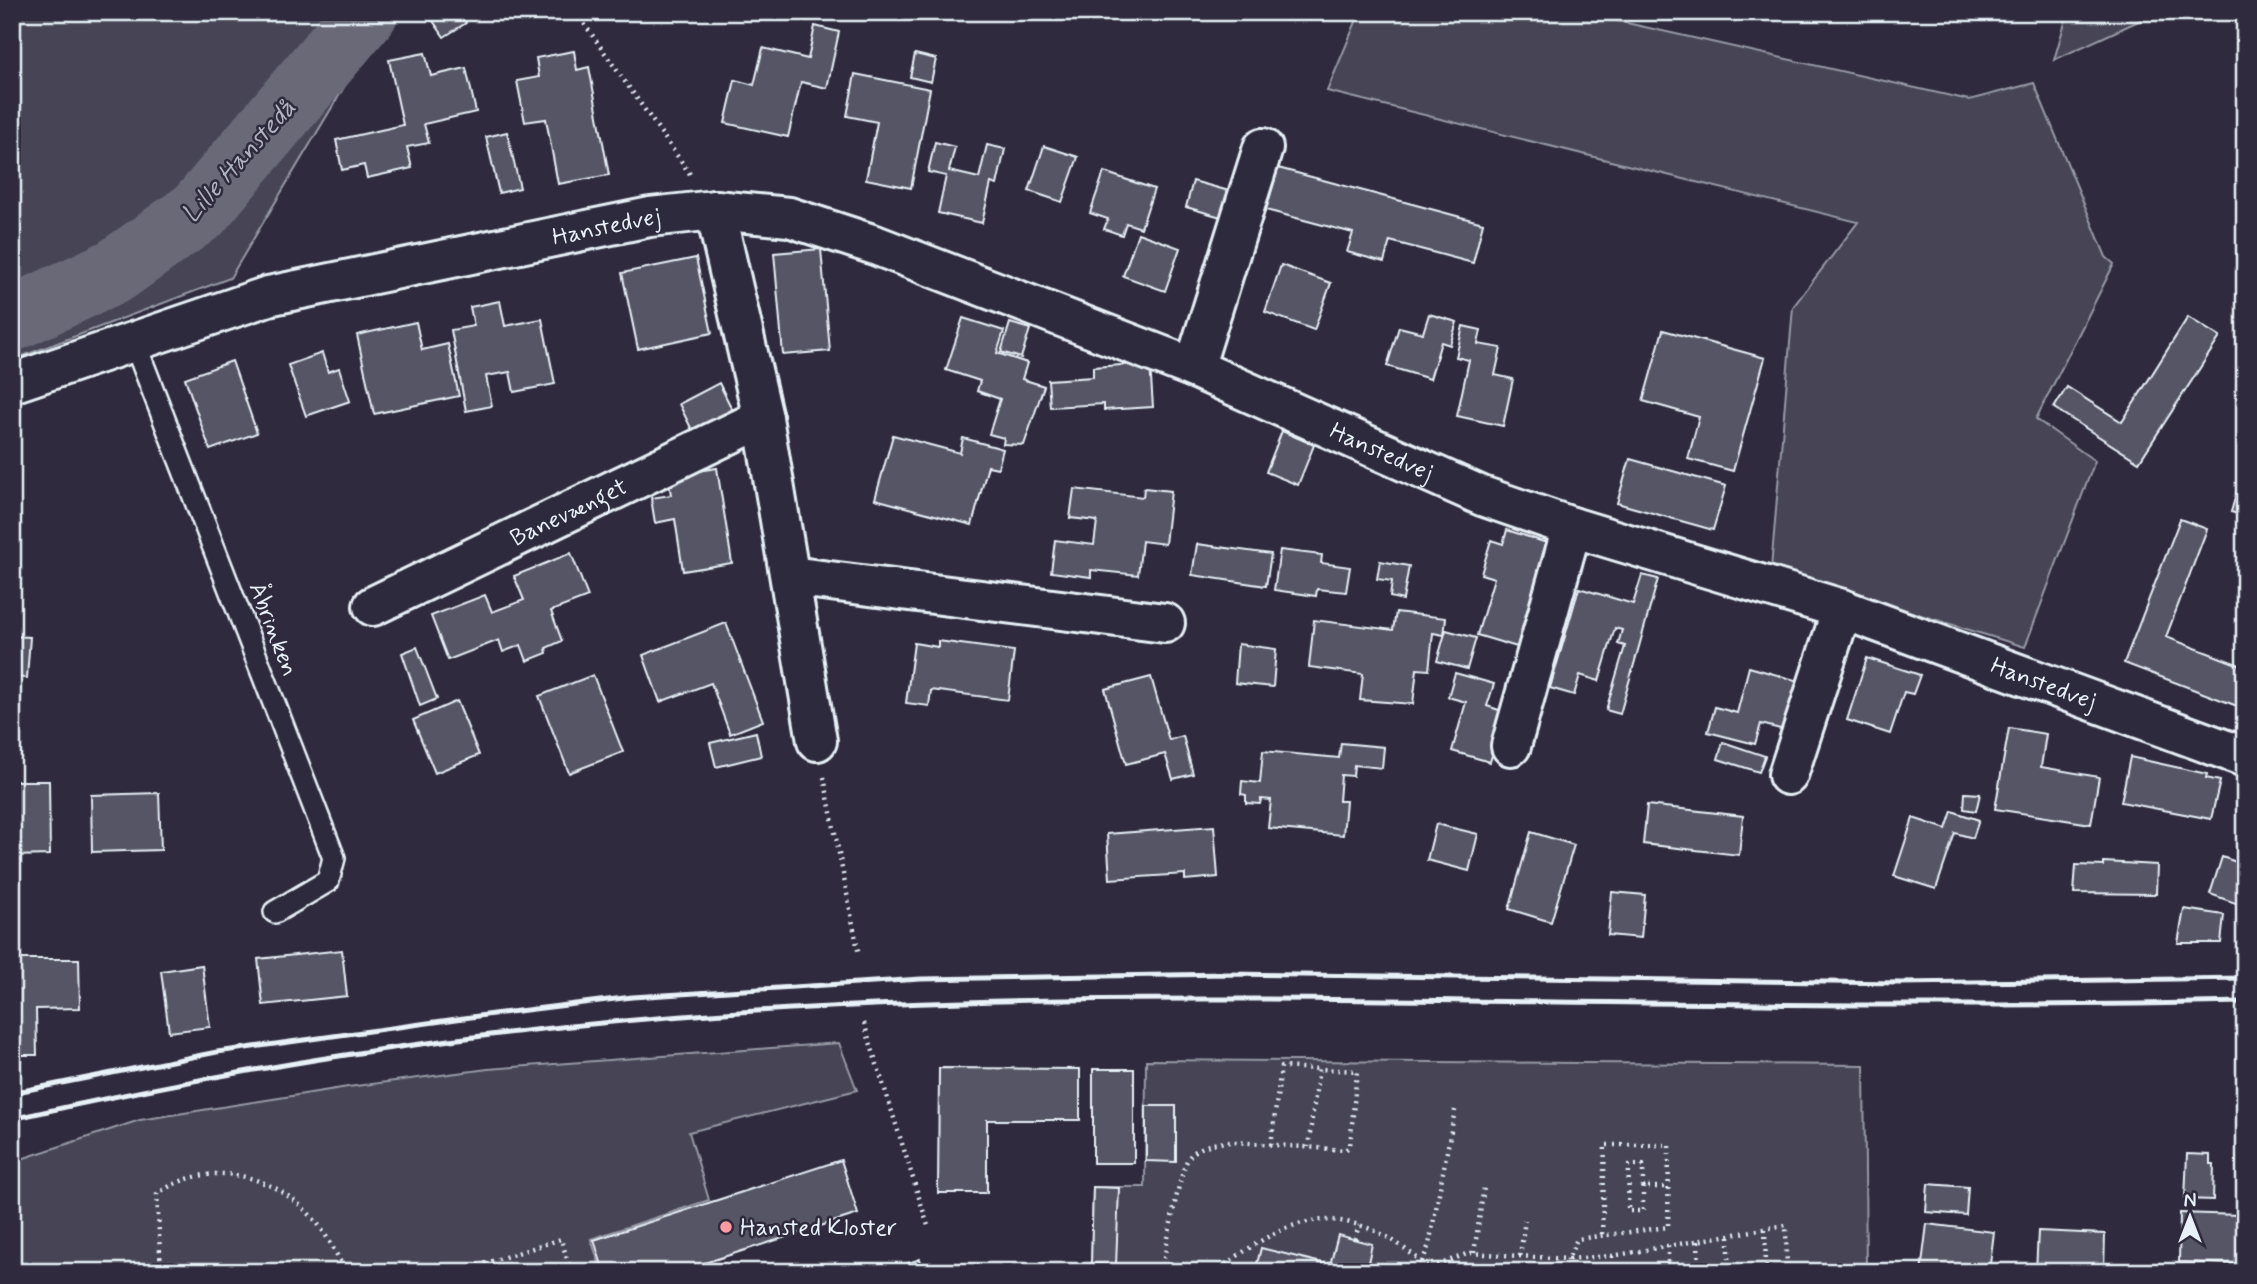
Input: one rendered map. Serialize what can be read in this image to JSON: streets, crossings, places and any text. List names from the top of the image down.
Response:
{
  "streets": {
    "street": ["Hanstedvej", "Banevænget"],
    "lane": ["Åbrinken"]
  },
  "crossings": [
    ["Hanstedvej", "Åbrinken"]
  ],
  "water": ["Lille Hanstedå"],
  "places": ["Hansted Kloster"],
  "north": "top"
}
